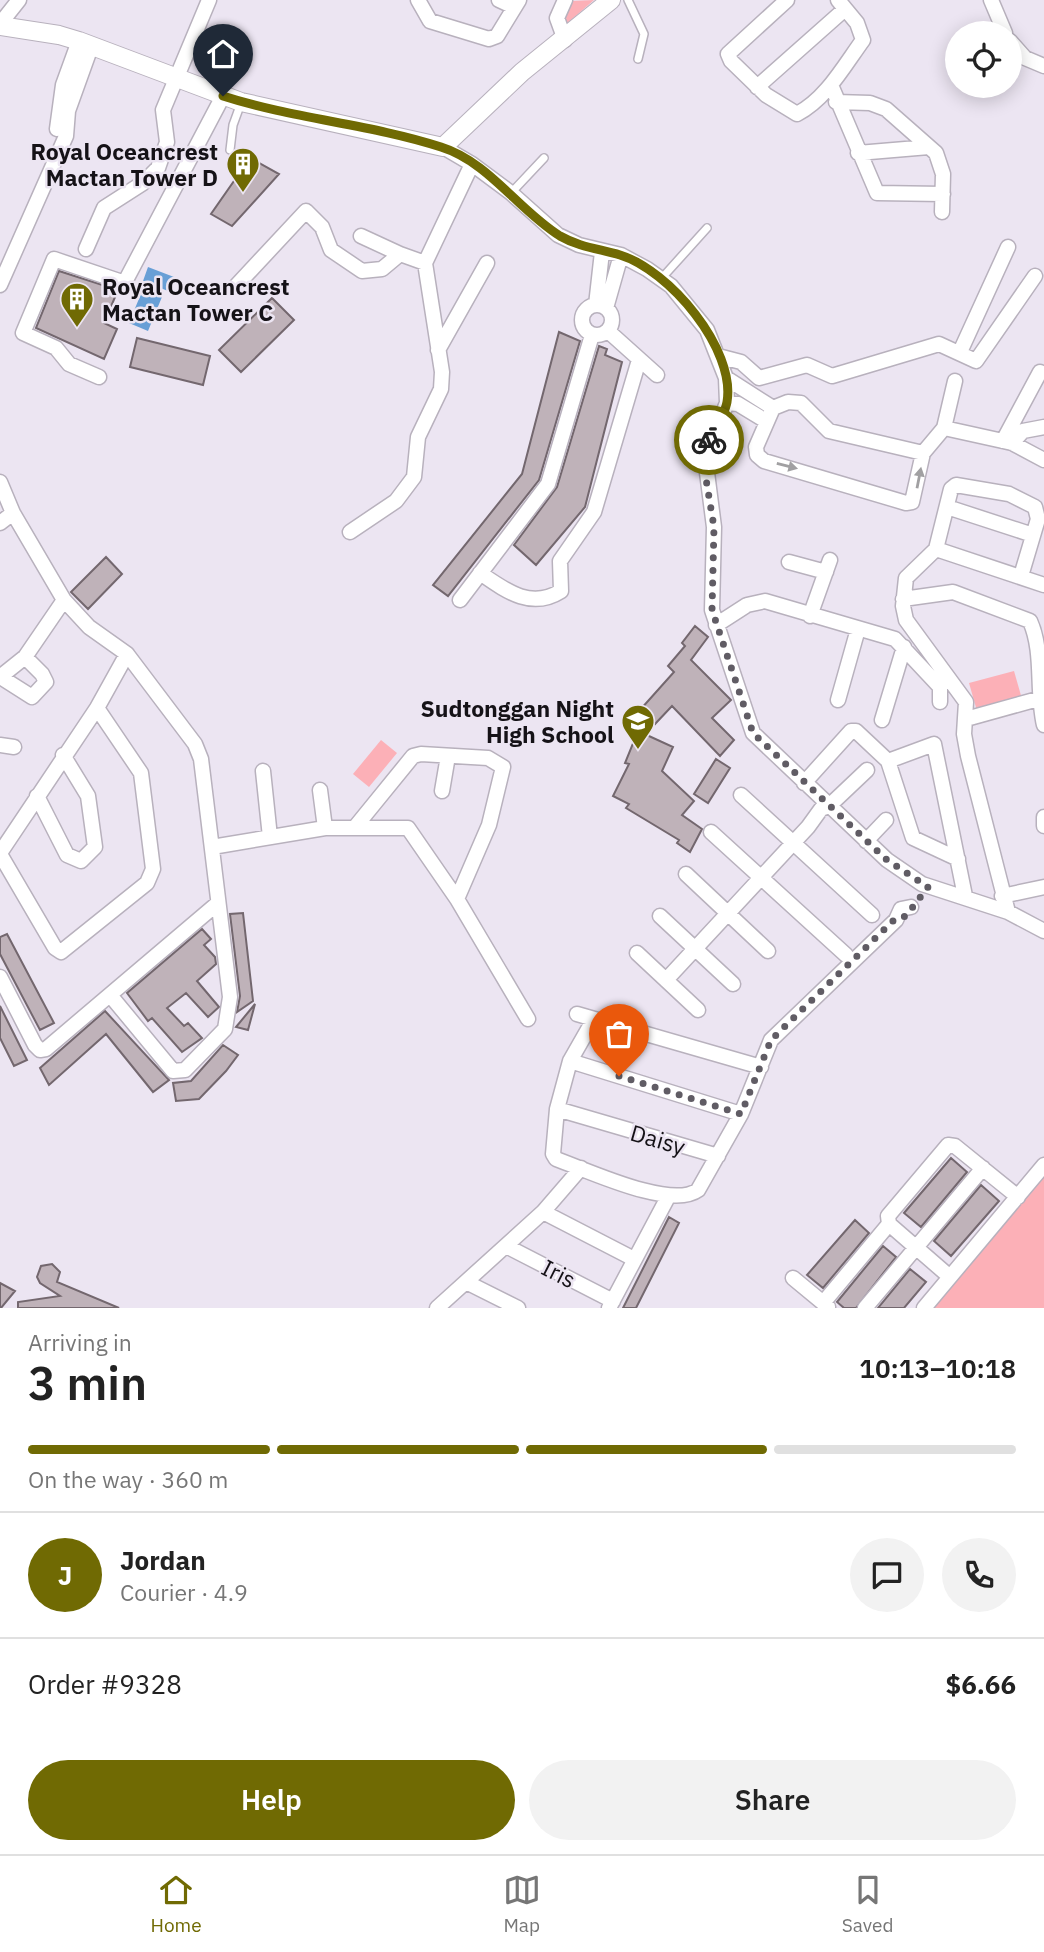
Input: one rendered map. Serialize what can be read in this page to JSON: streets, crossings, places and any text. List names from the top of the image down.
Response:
{
  "streets": {
    "street": ["Daisy", "Iris"]
  },
  "places": {
    "building": ["Royal Oceancrest Mactan Tower D", "Royal Oceancrest Mactan Tower C"],
    "school or university": ["Sudtonggan Night High School"]
  },
  "page": {
    "heading": ["3 min", "Arriving in", "10:13–10:18"],
    "panel": [
      "Jordan",
      "Courier · 4.9",
      "Order #9328",
      "$6.66"
    ],
    "bar": "On the way · 360 m",
    "round": "J",
    "buttons": ["Help", "Share"],
    "tabs": ["Home", "Map", "Saved"]
  }
}
